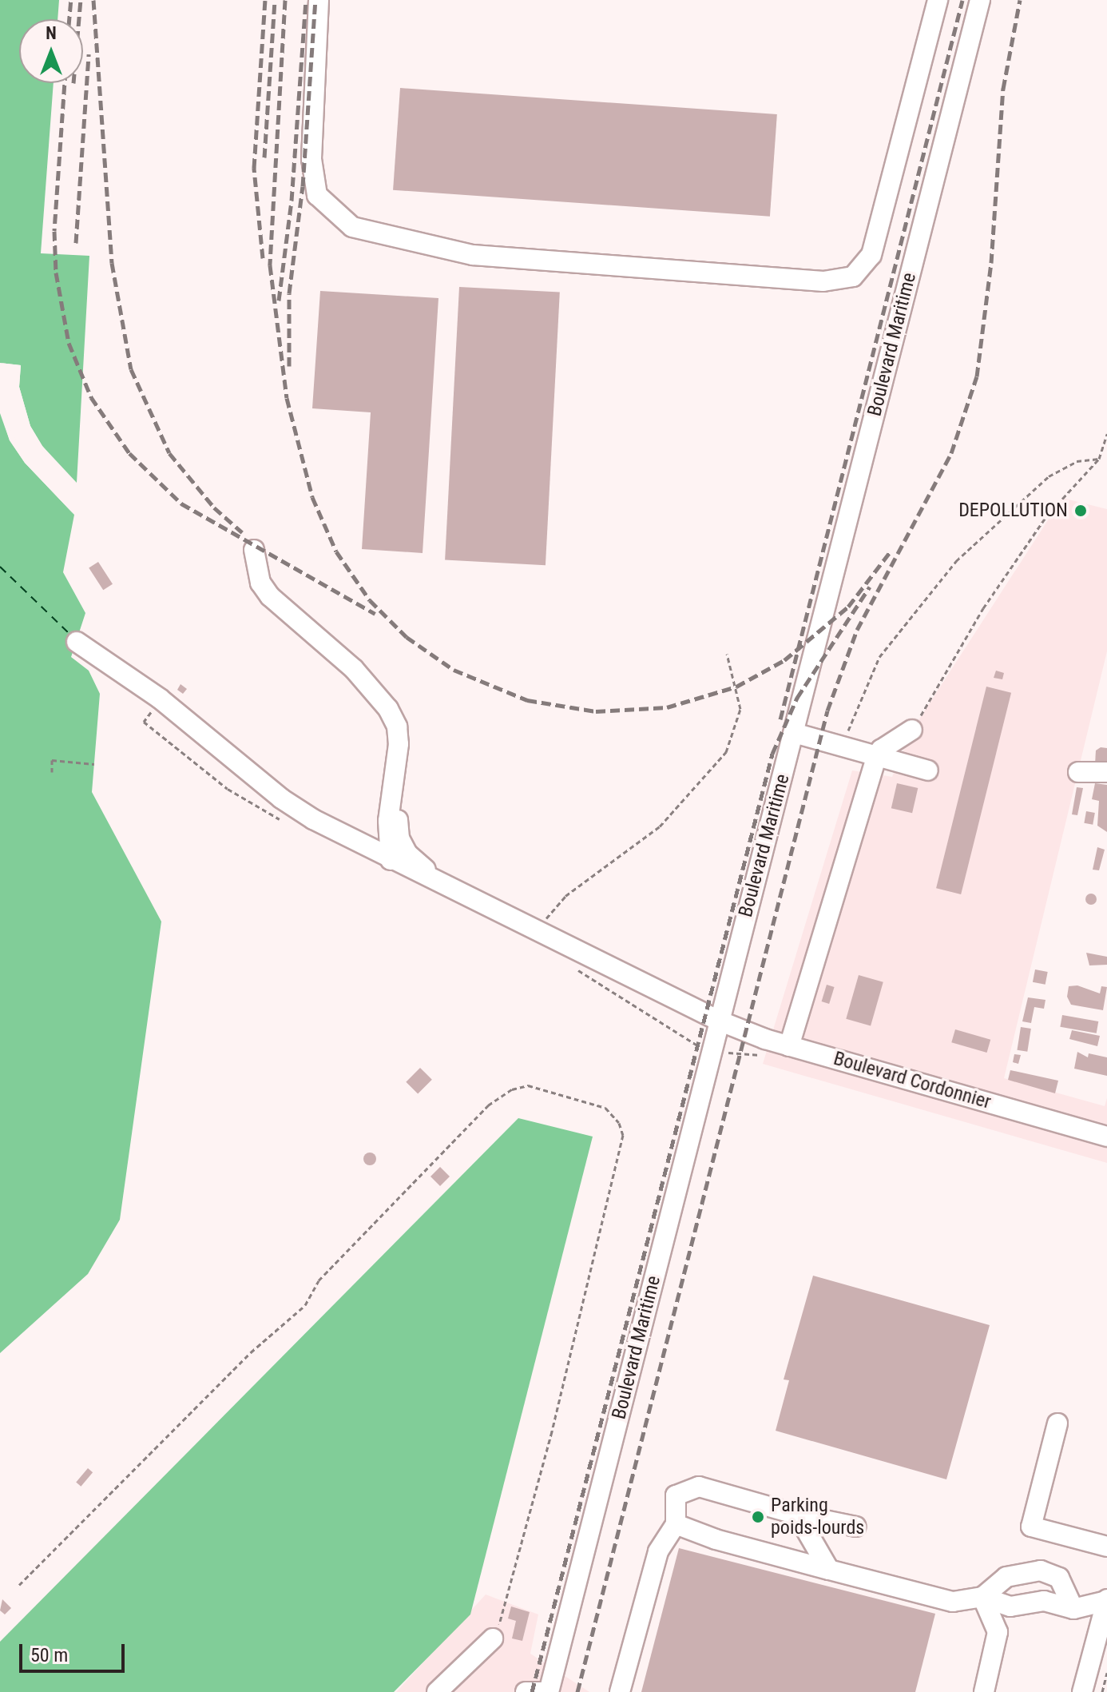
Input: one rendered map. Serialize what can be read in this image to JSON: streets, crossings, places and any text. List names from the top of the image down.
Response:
{
  "streets": {
    "street": ["Boulevard Maritime", "Boulevard Cordonnier"]
  },
  "crossings": [
    ["Boulevard Maritime", "Boulevard Cordonnier"]
  ],
  "places": ["DEPOLLUTION", "Parking poids-lourds"],
  "scale_bar": "50 m",
  "north": "top"
}
